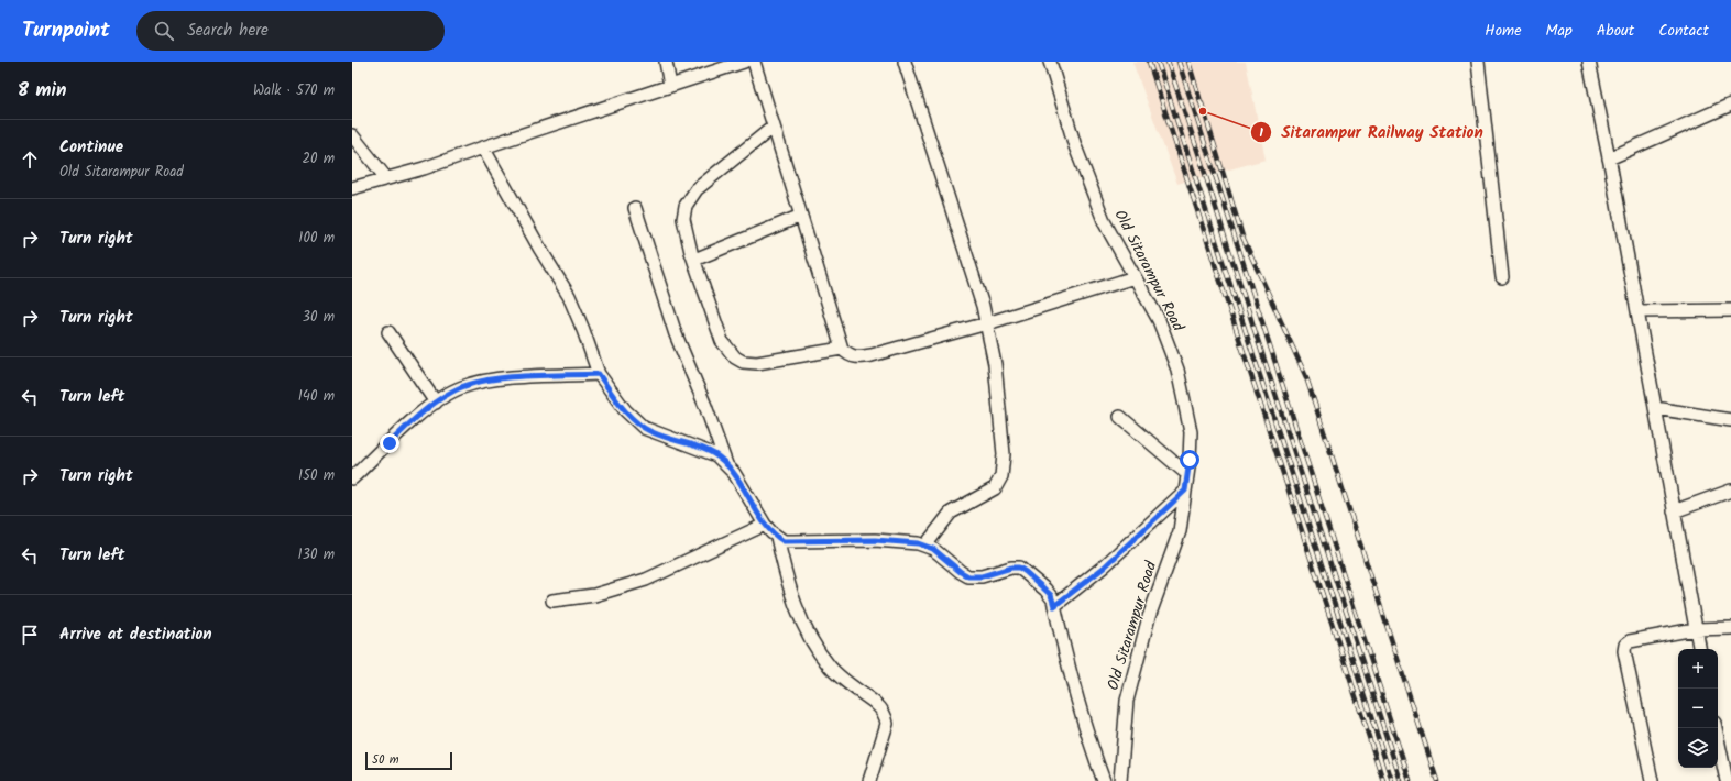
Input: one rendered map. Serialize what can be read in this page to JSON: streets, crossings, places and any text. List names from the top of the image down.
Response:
{
  "streets": {
    "street": ["Old Sitarampur Road"]
  },
  "places": ["Sitarampur Railway Station"],
  "scale_bar": "50 m",
  "page": {
    "header": "Turnpoint",
    "search": "Search here",
    "nav": [
      "Home",
      "Map",
      "About",
      "Contact"
    ],
    "heading": ["8 min", "Walk · 570 m"],
    "list": [
      ["Continue", "Old Sitarampur Road", "20 m"],
      ["Turn right", "100 m"],
      ["Turn right", "30 m"],
      ["Turn left", "140 m"],
      ["Turn right", "150 m"],
      ["Turn left", "130 m"],
      "Arrive at destination"
    ],
    "map_buttons": ["+", "−"],
    "scale": "50 m"
  }
}
